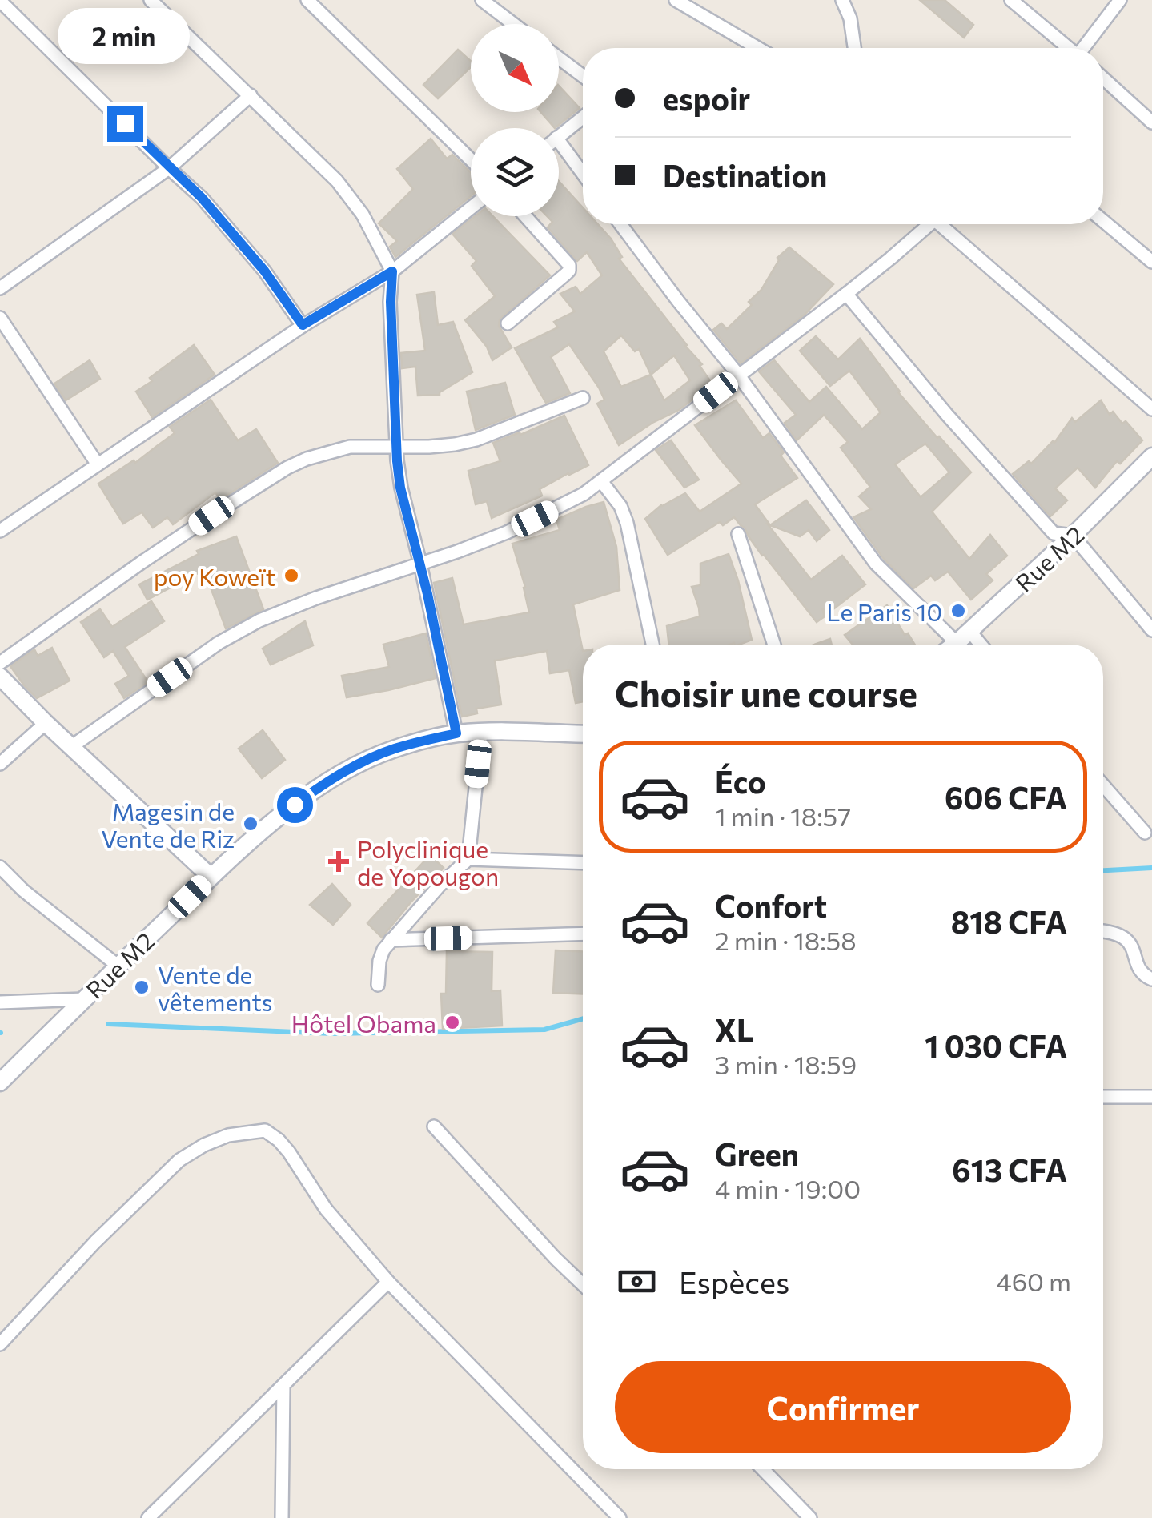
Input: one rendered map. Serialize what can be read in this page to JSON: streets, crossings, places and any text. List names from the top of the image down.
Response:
{
  "streets": {
    "street": ["Rue M2"]
  },
  "places": {
    "other": [
      "poy Koweït",
      "Le Paris 10",
      "Magesin de Vente de Riz",
      "Vente de vêtements",
      "Hôtel Obama"
    ],
    "health": ["Polyclinique de Yopougon"]
  },
  "north": "bottom right",
  "page": {
    "bubble": "2 min",
    "banner": ["espoir", "Destination"],
    "heading": "Choisir une course",
    "list": [
      {
        "name": "Éco",
        "note": "1 min · 18:57",
        "value": "606 CFA"
      },
      {
        "name": "Confort",
        "note": "2 min · 18:58",
        "value": "818 CFA"
      },
      {
        "name": "XL",
        "note": "3 min · 18:59",
        "value": "1 030 CFA"
      },
      {
        "name": "Green",
        "note": "4 min · 19:00",
        "value": "613 CFA"
      }
    ],
    "pay": ["Espèces", "460 m"],
    "buttons": "Confirmer"
  }
}
